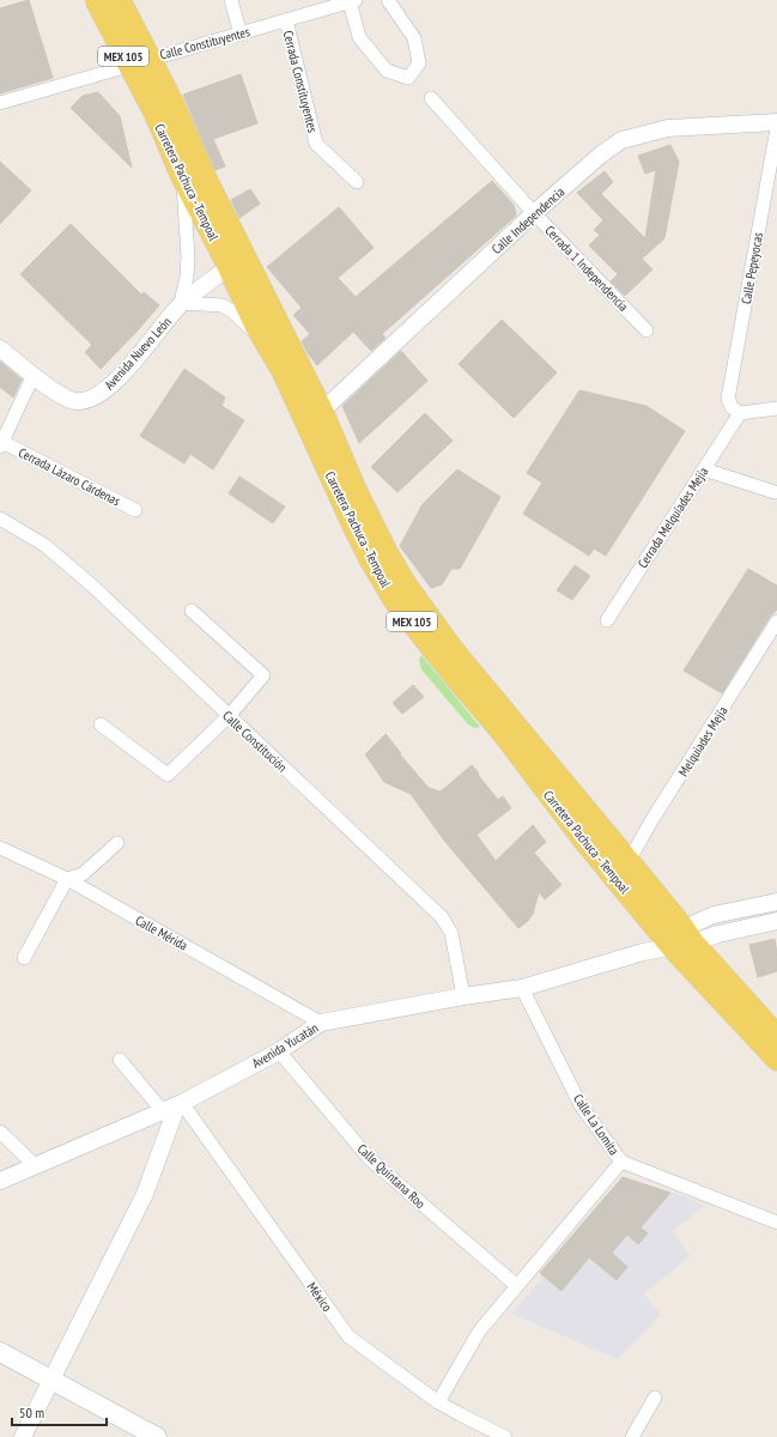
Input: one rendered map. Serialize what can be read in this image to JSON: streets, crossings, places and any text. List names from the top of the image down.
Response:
{
  "streets": {
    "main road": ["MEX 105", "Carretera Pachuca - Tempoal"],
    "street": [
      "Calle Constituyentes",
      "Cerrada Constituyentes",
      "Calle Independencia",
      "Cerrada 1 Independencia",
      "Calle Pepeyocas",
      "Avenida Nuevo León",
      "Cerrada Lázaro Cárdenas",
      "Cerrada Melquíades Mejía",
      "Calle Constitución",
      "Melquiades Mejía",
      "Calle Mérida",
      "Avenida Yucatán",
      "Calle La Lomita",
      "Calle Quintana Roo",
      "México"
    ]
  },
  "crossings": [
    ["Calle Constituyentes", "Cerrada Constituyentes"],
    ["Carretera Pachuca - Tempoal", "Calle Independencia"],
    ["Carretera Pachuca - Tempoal", "Avenida Nuevo León"],
    ["Carretera Pachuca - Tempoal", "Melquiades Mejía"],
    ["Carretera Pachuca - Tempoal", "Avenida Yucatán"],
    ["Calle Independencia", "Cerrada 1 Independencia"],
    ["Calle Pepeyocas", "Cerrada Melquíades Mejía"],
    ["Calle Constitución", "Avenida Yucatán"],
    ["Calle Mérida", "Avenida Yucatán"],
    ["Avenida Yucatán", "Calle La Lomita"],
    ["Avenida Yucatán", "Calle Quintana Roo"],
    ["Avenida Yucatán", "México"]
  ],
  "scale_bar": "50 m"
}
